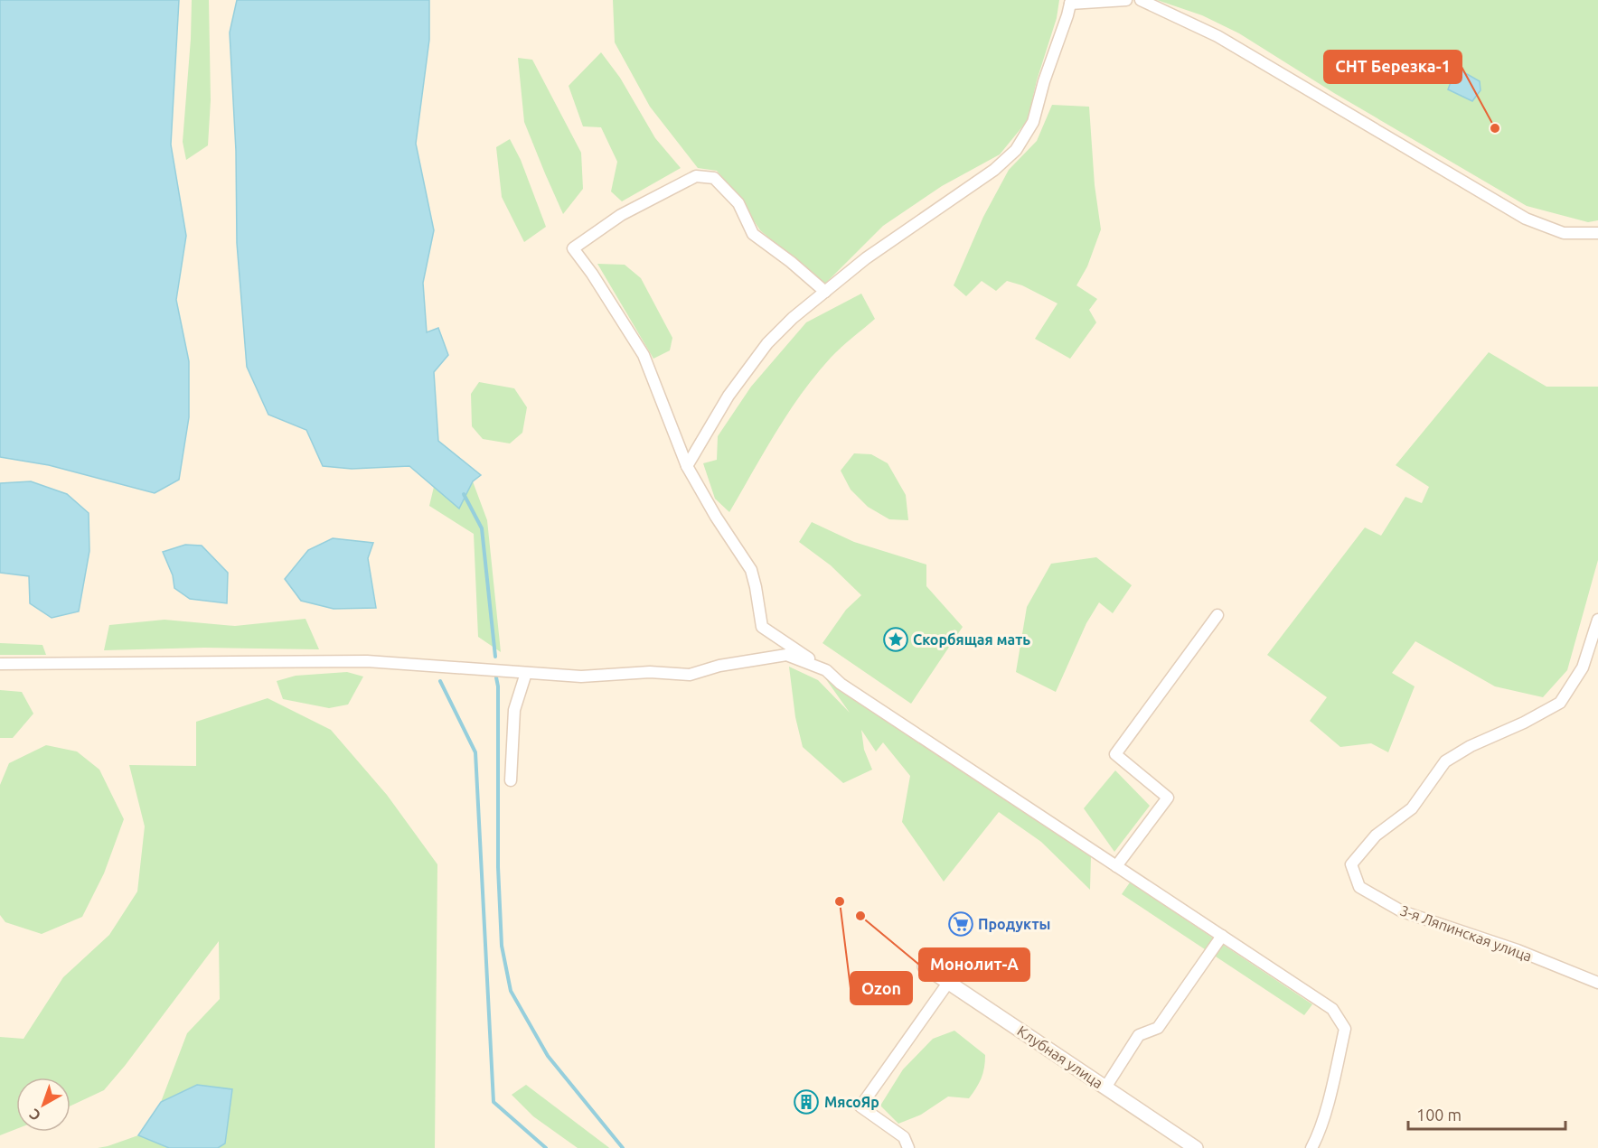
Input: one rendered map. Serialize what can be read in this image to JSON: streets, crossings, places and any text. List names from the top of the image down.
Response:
{
  "streets": {
    "street": ["3-я Ляпинская улица", "Клубная улица"]
  },
  "places": {
    "other": ["СНТ Березка-1", "Ozon", "Монолит-А"],
    "place": ["Скорбящая мать"],
    "supermarket": ["Продукты"],
    "building": ["МясоЯр"]
  },
  "scale_bar": "100 m",
  "north": "bottom left"
}
